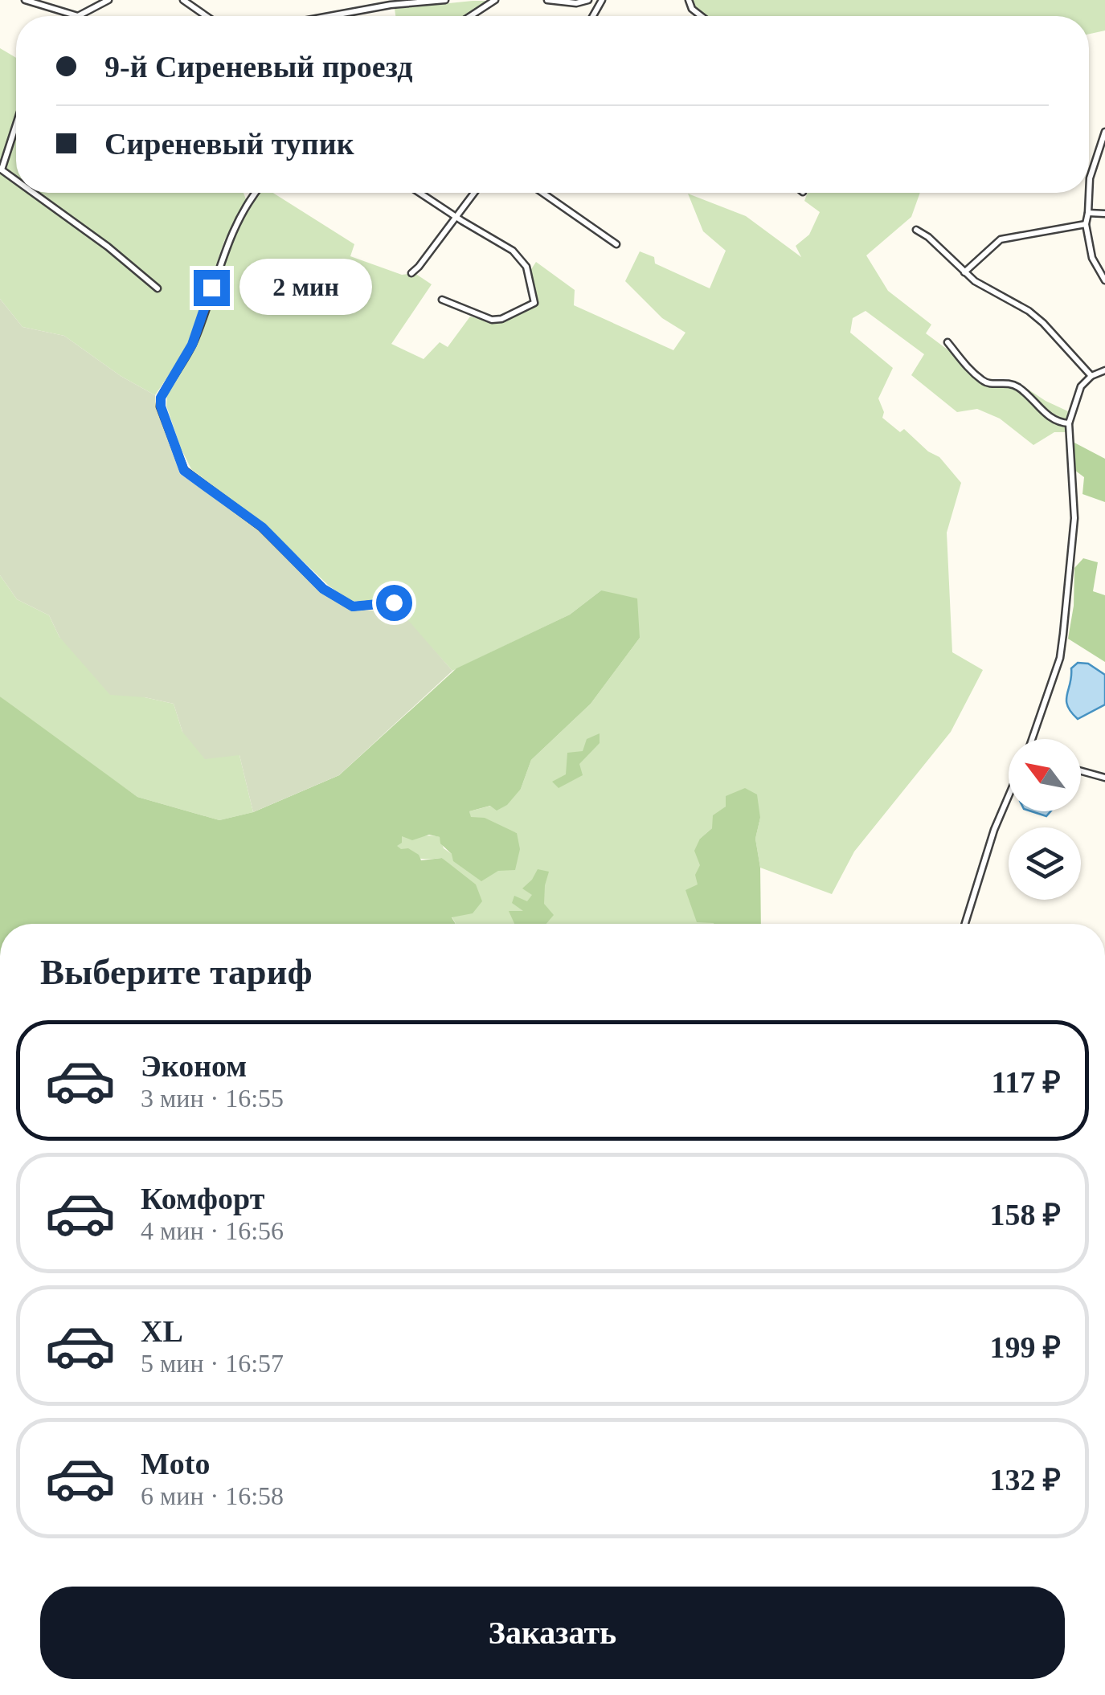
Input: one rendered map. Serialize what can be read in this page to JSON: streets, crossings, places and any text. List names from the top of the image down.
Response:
{
  "north": "top left",
  "page": {
    "banner": ["9-й Сиреневый проезд", "Сиреневый тупик"],
    "bubble": "2 мин",
    "heading": "Выберите тариф",
    "list": [
      {
        "name": "Эконом",
        "note": "3 мин · 16:55",
        "value": "117 ₽"
      },
      {
        "name": "Комфорт",
        "note": "4 мин · 16:56",
        "value": "158 ₽"
      },
      {
        "name": "XL",
        "note": "5 мин · 16:57",
        "value": "199 ₽"
      },
      {
        "name": "Moto",
        "note": "6 мин · 16:58",
        "value": "132 ₽"
      }
    ],
    "buttons": "Заказать"
  }
}
